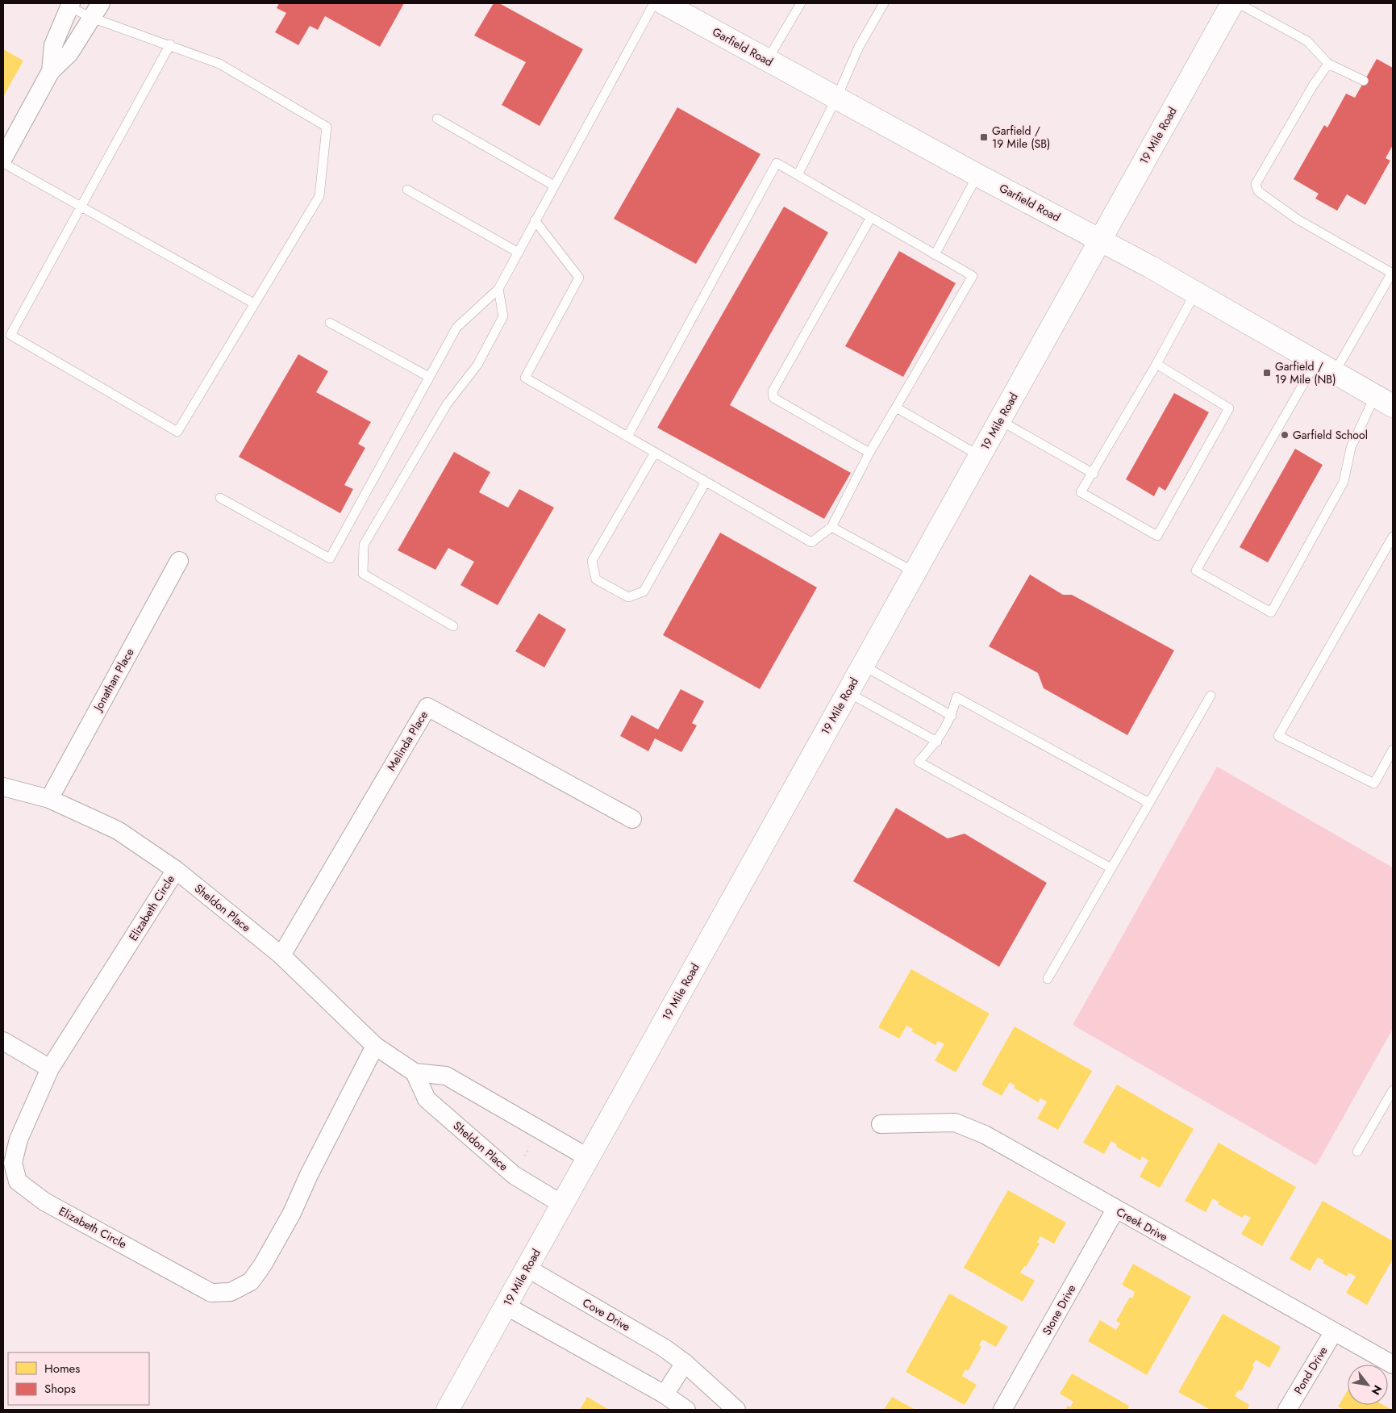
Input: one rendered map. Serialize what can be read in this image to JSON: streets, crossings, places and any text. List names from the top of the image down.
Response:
{
  "streets": {
    "street": [
      "Garfield Road",
      "19 Mile Road",
      "Jonathan Place",
      "Melinda Place",
      "Elizabeth Circle",
      "Sheldon Place",
      "Creek Drive",
      "Stone Drive",
      "Cove Drive",
      "Pond Drive"
    ]
  },
  "crossings": [
    ["Garfield Road", "19 Mile Road"],
    ["19 Mile Road", "Sheldon Place"],
    ["19 Mile Road", "Cove Drive"],
    ["Jonathan Place", "Sheldon Place"],
    ["Melinda Place", "Sheldon Place"],
    ["Elizabeth Circle", "Sheldon Place"],
    ["Creek Drive", "Stone Drive"],
    ["Creek Drive", "Pond Drive"]
  ],
  "places": {
    "transit": ["Garfield / 19 Mile (SB)", "Garfield / 19 Mile (NB)"],
    "other": ["Garfield School"]
  },
  "legend": ["Homes", "Shops"],
  "north": "bottom right"
}
